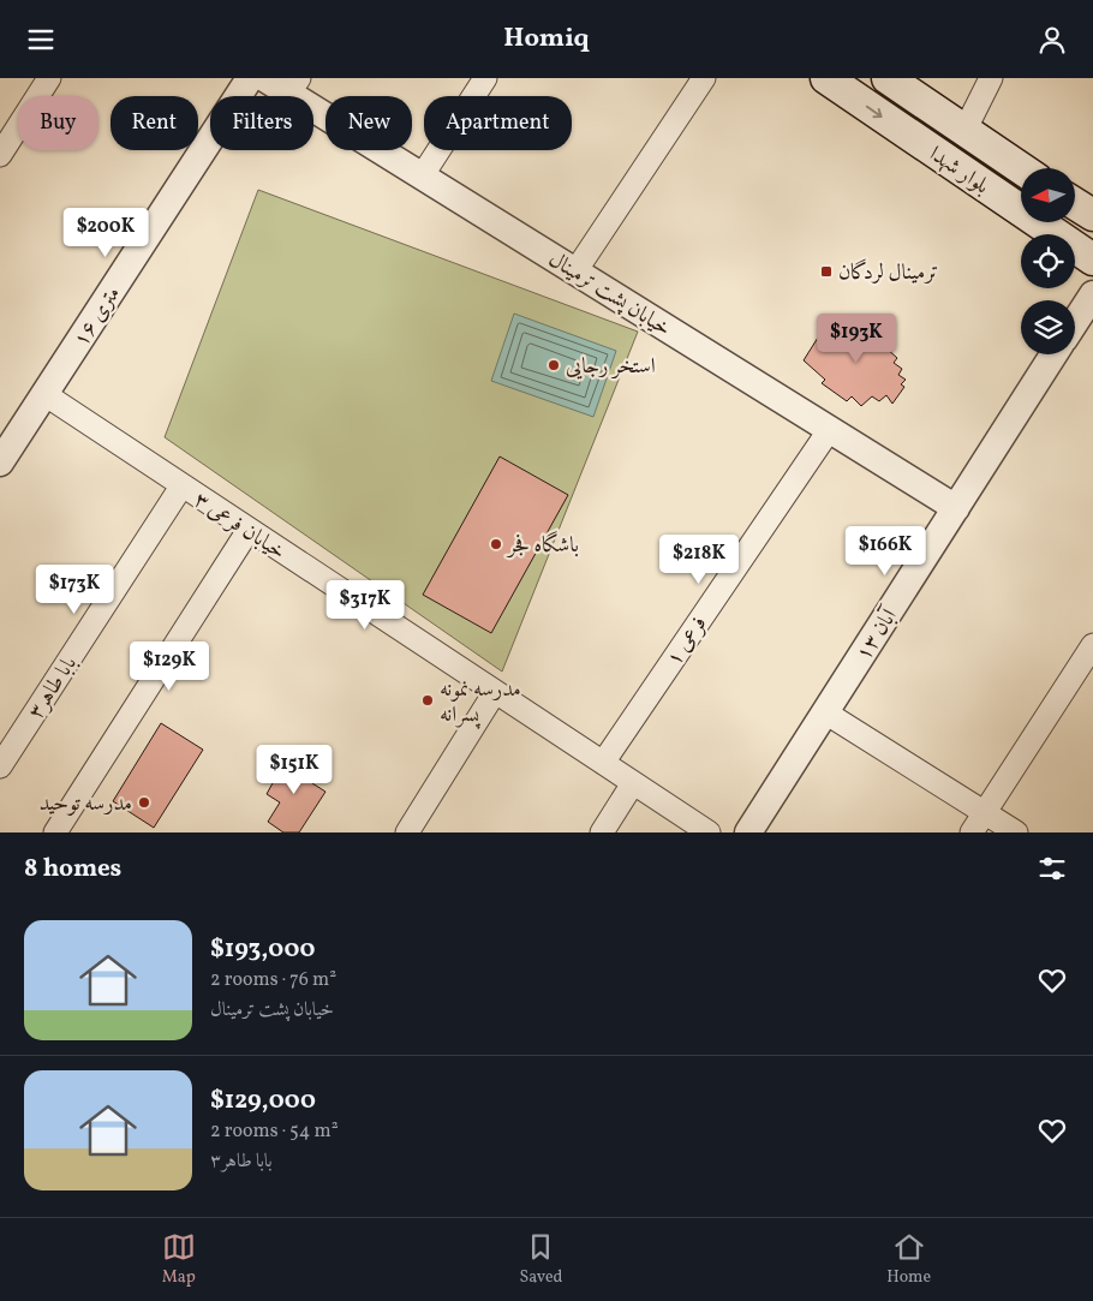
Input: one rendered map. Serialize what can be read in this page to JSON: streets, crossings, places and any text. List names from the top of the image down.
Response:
{
  "streets": {
    "main road": ["بلوار شهدا"],
    "street": [
      "خیابان پشت ترمینال",
      "۱۶ متری",
      "خیابان فرعی ۳",
      "آبان ۱۳",
      "۱ فرعی",
      "بابا طاهر۳"
    ]
  },
  "crossings": [
    ["خیابان پشت ترمینال", "آبان ۱۳"],
    ["خیابان پشت ترمینال", "۱ فرعی"],
    ["۱۶ متری", "خیابان فرعی ۳"],
    ["خیابان فرعی ۳", "۱ فرعی"],
    ["خیابان فرعی ۳", "بابا طاهر۳"]
  ],
  "places": {
    "transit": ["ترمینال لردگان"],
    "other": [
      "استخر رجایی",
      "باشگاه فجر",
      "مدرسه نمونه پسرانه",
      "مدرسه توحید"
    ]
  },
  "north": "left",
  "page": {
    "header": "Homiq",
    "chip": [
      "Buy",
      "Rent",
      "Filters",
      "New",
      "Apartment"
    ],
    "price": [
      "$200K",
      "$193K",
      "$166K",
      "$218K",
      "$173K",
      "$317K",
      "$129K",
      "$151K"
    ],
    "heading": "8 homes",
    "list": [
      {
        "name": "$193,000",
        "note": "2 rooms · 76 m² · خیابان پشت ترمینال"
      },
      {
        "name": "$129,000",
        "note": "2 rooms · 54 m² · بابا طاهر۳"
      }
    ],
    "tabs": ["Map", "Saved", "Home"]
  }
}
